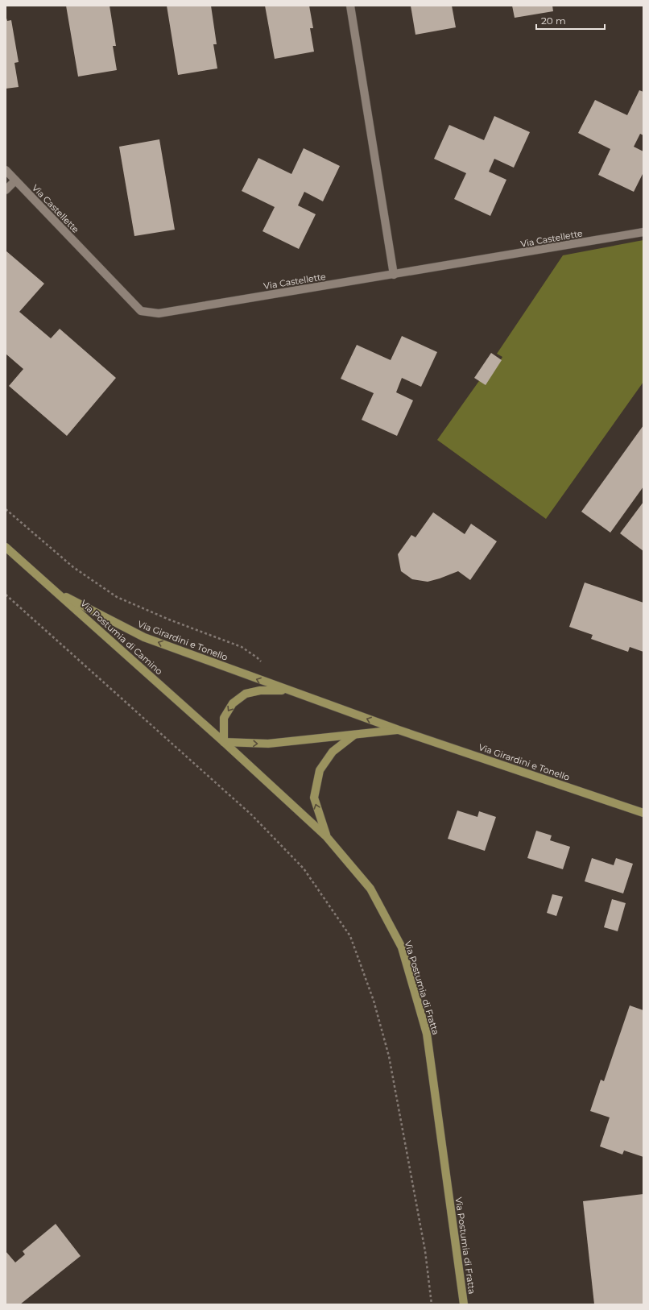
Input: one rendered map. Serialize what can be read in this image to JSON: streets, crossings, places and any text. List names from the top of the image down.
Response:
{
  "streets": {
    "main road": ["Via Postumia di Camino", "Via Girardini e Tonello", "Via Postumia di Fratta"],
    "street": ["Via Castellette"]
  },
  "crossings": [
    ["Via Postumia di Camino", "Via Girardini e Tonello"],
    ["Via Postumia di Camino", "Via Postumia di Fratta"],
    ["Via Girardini e Tonello", "Via Postumia di Fratta"]
  ],
  "scale_bar": "20 m"
}
